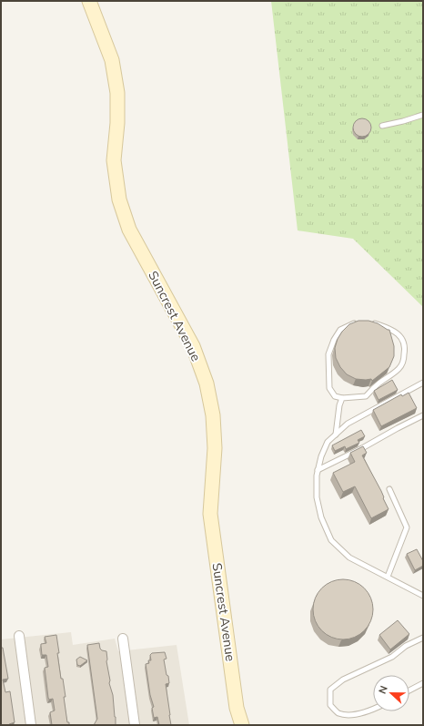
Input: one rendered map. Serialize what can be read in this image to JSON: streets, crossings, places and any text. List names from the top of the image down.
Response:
{
  "streets": {
    "street": ["Suncrest Avenue"]
  },
  "north": "left"
}
